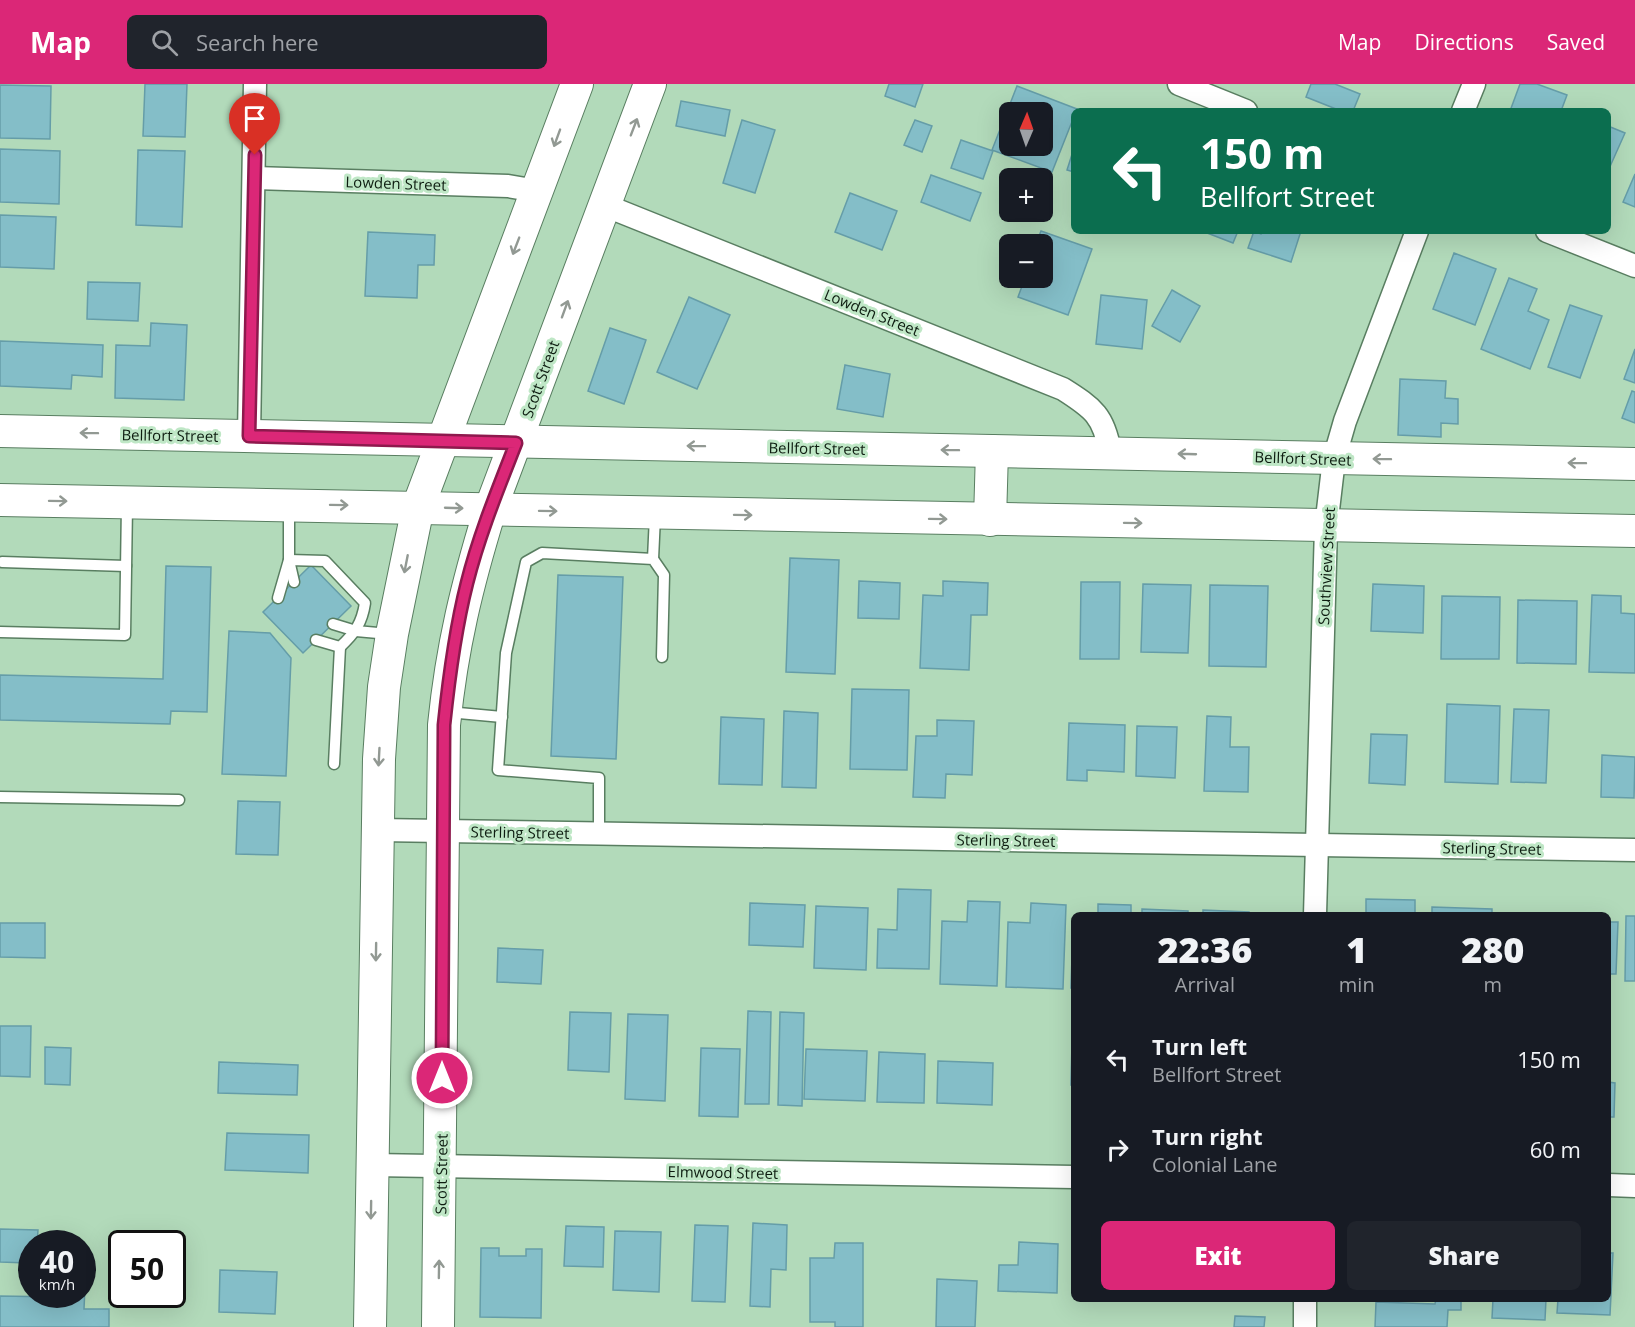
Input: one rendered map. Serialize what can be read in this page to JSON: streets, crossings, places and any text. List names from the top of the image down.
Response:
{
  "streets": {
    "main road": ["Scott Street", "Bellfort Street"],
    "street": [
      "Lowden Street",
      "Southview Street",
      "Sterling Street",
      "Elmwood Street"
    ]
  },
  "crossings": [
    ["Lowden Street", "Scott Street"],
    ["Lowden Street", "Bellfort Street"],
    ["Scott Street", "Bellfort Street"],
    ["Scott Street", "Sterling Street"],
    ["Scott Street", "Elmwood Street"],
    ["Bellfort Street", "Southview Street"],
    ["Southview Street", "Sterling Street"]
  ],
  "north": "top",
  "page": {
    "header": "Map",
    "search": "Search here",
    "nav": ["Map", "Directions", "Saved"],
    "map_buttons": ["+", "−"],
    "turn": ["150 m", "Bellfort Street"],
    "eta": [
      "22:36",
      "Arrival",
      "1",
      "min",
      "280",
      "m"
    ],
    "list": [
      {
        "name": "Turn left",
        "note": "Bellfort Street",
        "value": "150 m"
      },
      {
        "name": "Turn right",
        "note": "Colonial Lane",
        "value": "60 m"
      }
    ],
    "buttons": ["Exit", "Share"],
    "speed": "40 km/h",
    "limit": "50"
  }
}
